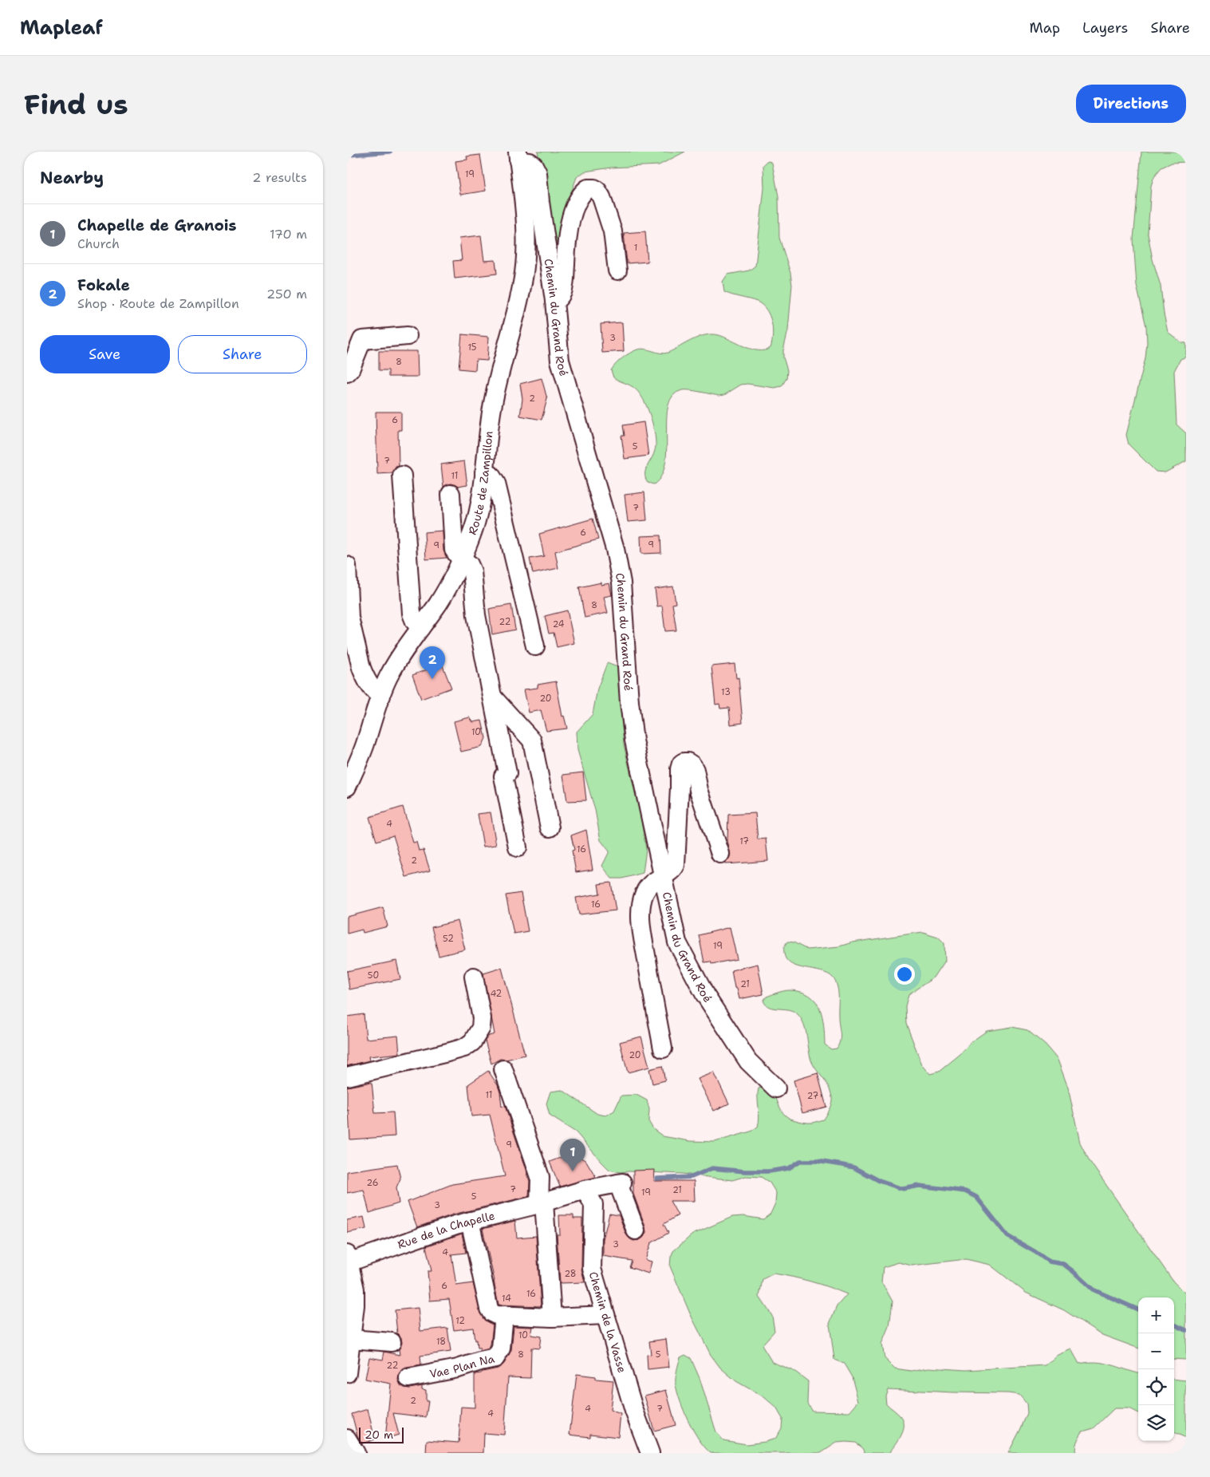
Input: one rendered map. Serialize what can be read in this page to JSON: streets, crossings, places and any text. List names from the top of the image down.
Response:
{
  "streets": {
    "street": [
      "Chemin du Grand Roé",
      "Route de Zampillon",
      "Rue de la Chapelle",
      "Chemin de la Vasse",
      "Vae Plan Na"
    ]
  },
  "crossings": [
    ["Chemin du Grand Roé", "Route de Zampillon"],
    ["Rue de la Chapelle", "Chemin de la Vasse"]
  ],
  "house_numbers": [
    "19",
    "1",
    "3",
    "15",
    "8",
    "2",
    "6",
    "5",
    "7",
    "11",
    "7",
    "6",
    "9",
    "9",
    "8",
    "22",
    "24",
    "13",
    "20",
    "10",
    "4",
    "17",
    "16",
    "2",
    "16",
    "52",
    "19",
    "50",
    "21",
    "42",
    "20",
    "11",
    "27",
    "9",
    "26",
    "7",
    "21",
    "19",
    "5",
    "3",
    "3",
    "4",
    "28",
    "6",
    "16",
    "14",
    "12",
    "10",
    "18",
    "8",
    "5",
    "22",
    "2",
    "4",
    "7",
    "4"
  ],
  "scale_bar": "20 m",
  "page": {
    "header": "Mapleaf",
    "nav": ["Map", "Layers", "Share"],
    "buttons": [
      "Directions",
      ["Save", "Share"]
    ],
    "title": "Find us",
    "heading": ["Nearby", "2 results"],
    "list": [
      {
        "mark": "1",
        "name": "Chapelle de Granois",
        "note": "Church",
        "value": "170 m"
      },
      {
        "mark": "2",
        "name": "Fokale",
        "note": "Shop · Route de Zampillon",
        "value": "250 m"
      }
    ],
    "pins": ["2", "1"],
    "map_buttons": ["+", "−"],
    "scale": "20 m"
  }
}
